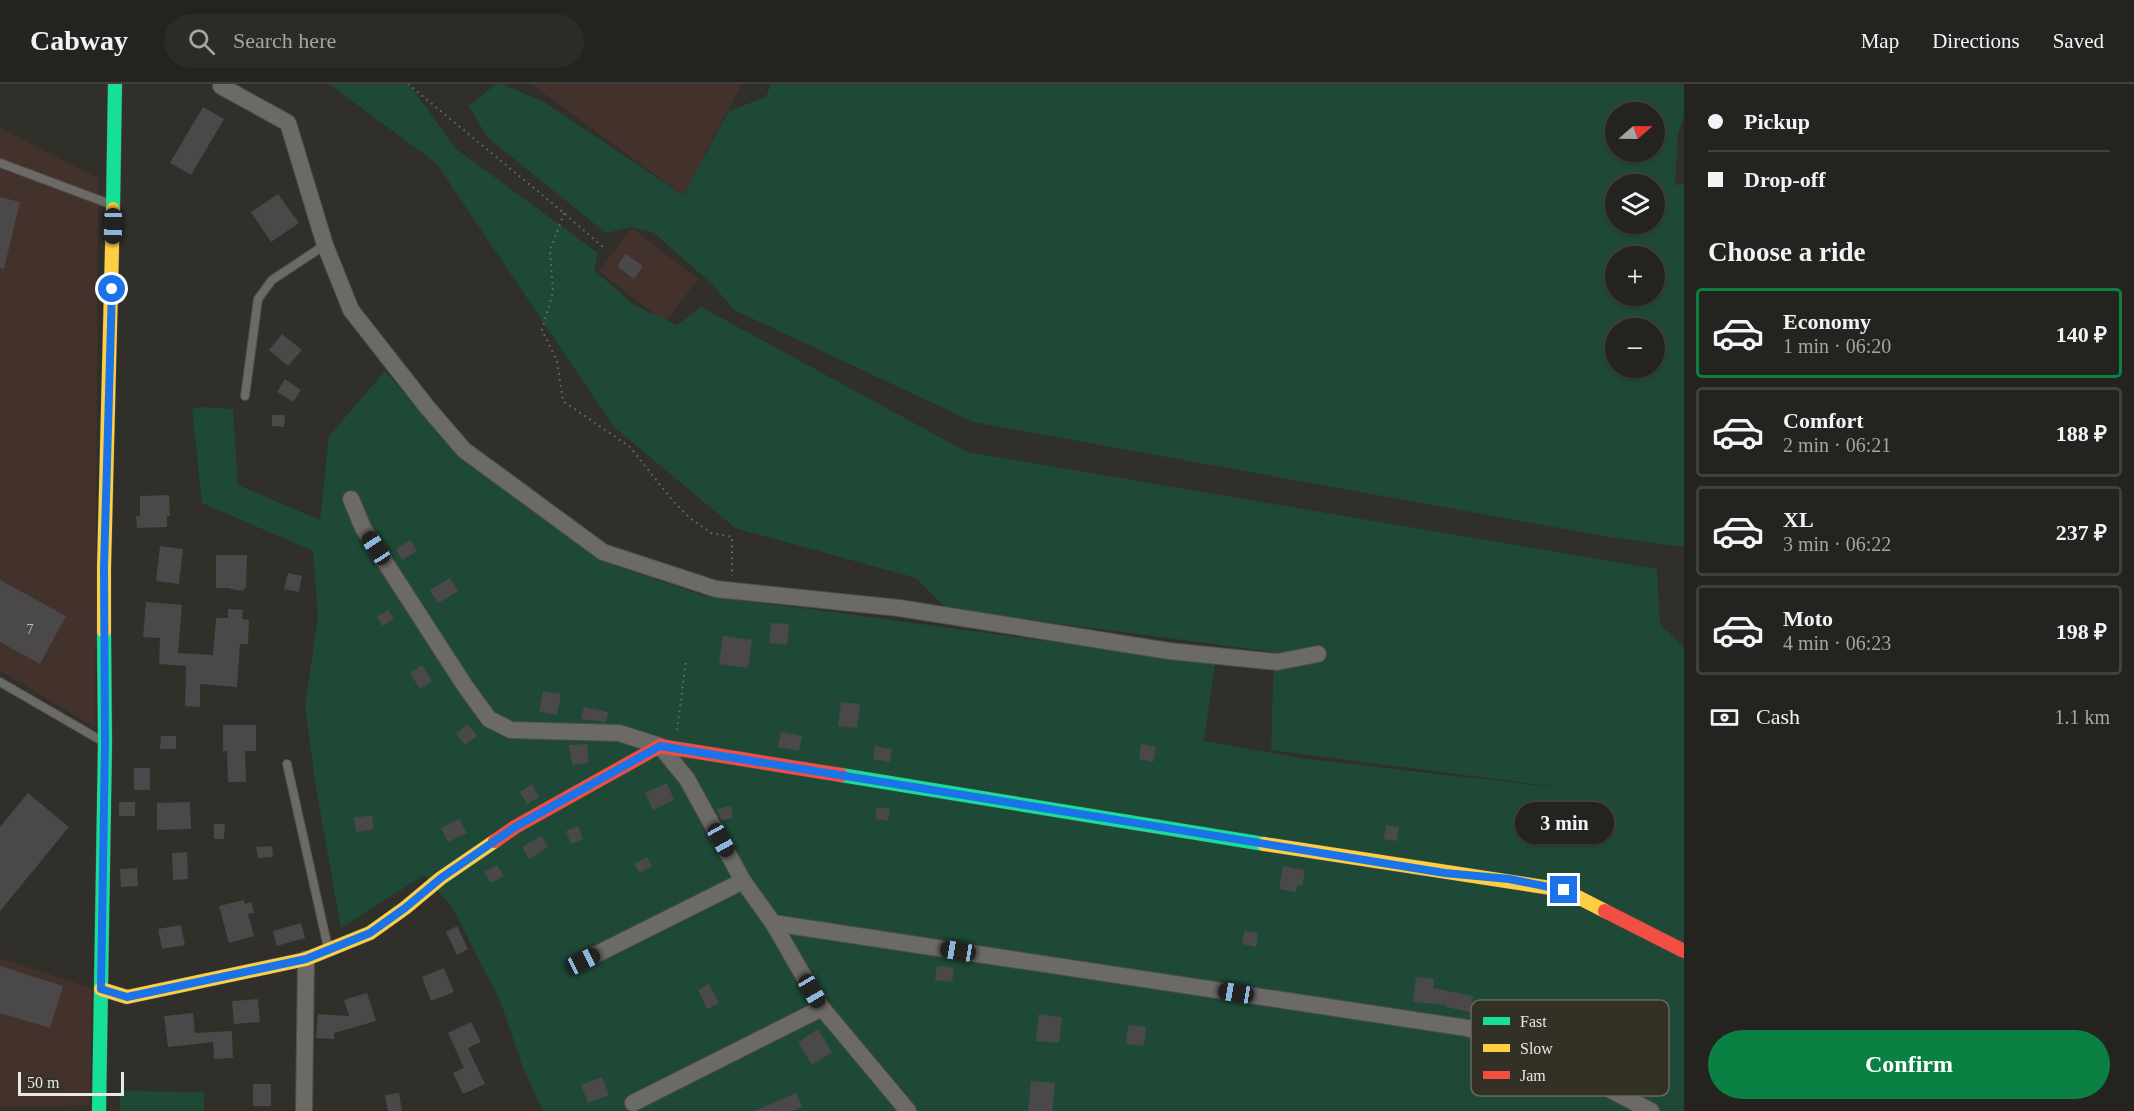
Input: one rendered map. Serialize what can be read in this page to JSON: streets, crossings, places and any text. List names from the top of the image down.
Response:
{
  "house_numbers": ["7"],
  "legend": ["Fast", "Slow", "Jam"],
  "scale_bar": "50 m",
  "north": "right",
  "page": {
    "header": "Cabway",
    "search": "Search here",
    "nav": ["Map", "Directions", "Saved"],
    "banner": ["Pickup", "Drop-off"],
    "map_buttons": ["+", "−"],
    "heading": "Choose a ride",
    "list": [
      {
        "name": "Economy",
        "note": "1 min · 06:20",
        "value": "140 ₽"
      },
      {
        "name": "Comfort",
        "note": "2 min · 06:21",
        "value": "188 ₽"
      },
      {
        "name": "XL",
        "note": "3 min · 06:22",
        "value": "237 ₽"
      },
      {
        "name": "Moto",
        "note": "4 min · 06:23",
        "value": "198 ₽"
      }
    ],
    "pay": ["Cash", "1.1 km"],
    "bubble": "3 min",
    "buttons": "Confirm",
    "scale": "50 m"
  }
}
